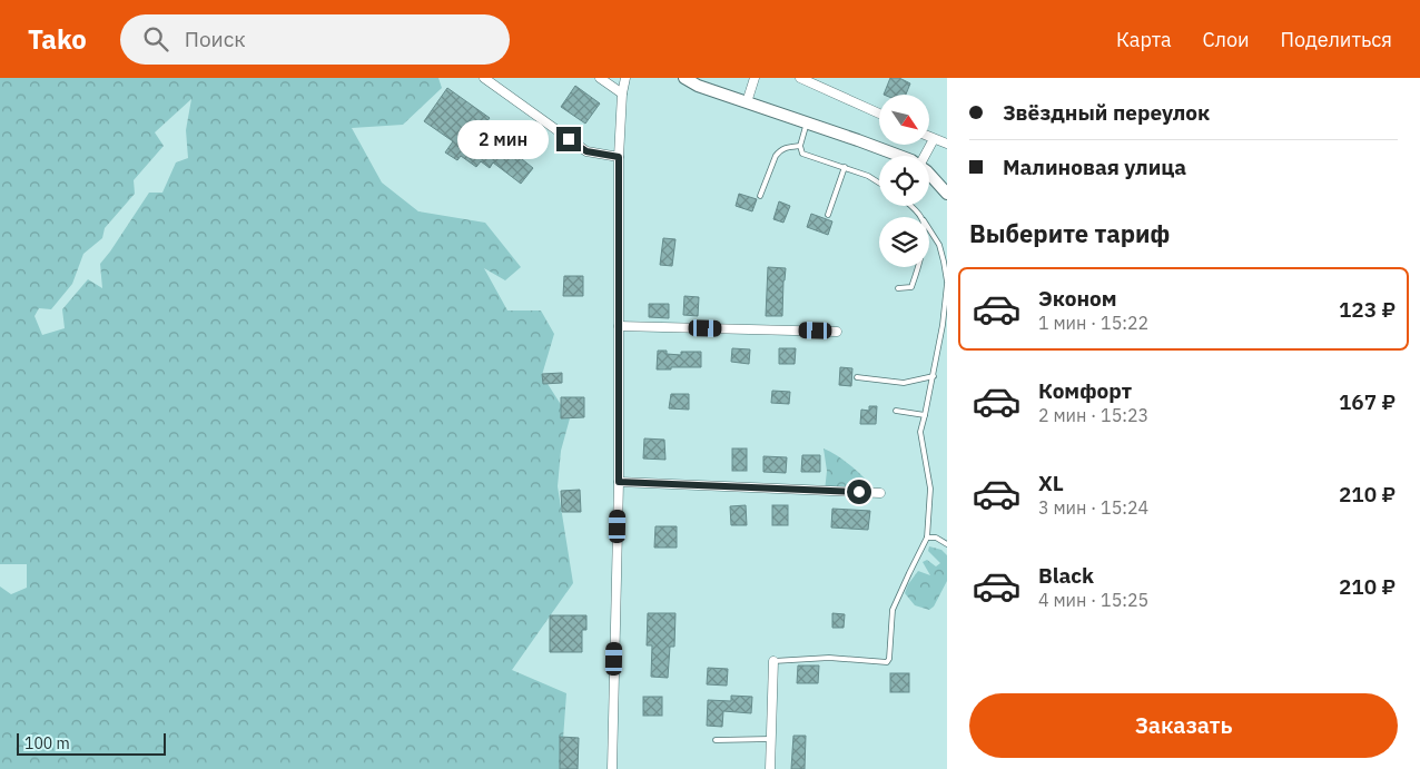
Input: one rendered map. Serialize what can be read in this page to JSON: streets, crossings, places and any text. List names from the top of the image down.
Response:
{
  "scale_bar": "100 m",
  "north": "bottom right",
  "page": {
    "header": "Tako",
    "search": "Поиск",
    "nav": ["Карта", "Слои", "Поделиться"],
    "banner": ["Звёздный переулок", "Малиновая улица"],
    "bubble": "2 мин",
    "heading": "Выберите тариф",
    "list": [
      {
        "name": "Эконом",
        "note": "1 мин · 15:22",
        "value": "123 ₽"
      },
      {
        "name": "Комфорт",
        "note": "2 мин · 15:23",
        "value": "167 ₽"
      },
      {
        "name": "XL",
        "note": "3 мин · 15:24",
        "value": "210 ₽"
      },
      {
        "name": "Black",
        "note": "4 мин · 15:25",
        "value": "210 ₽"
      }
    ],
    "buttons": "Заказать",
    "scale": "100 m"
  }
}
